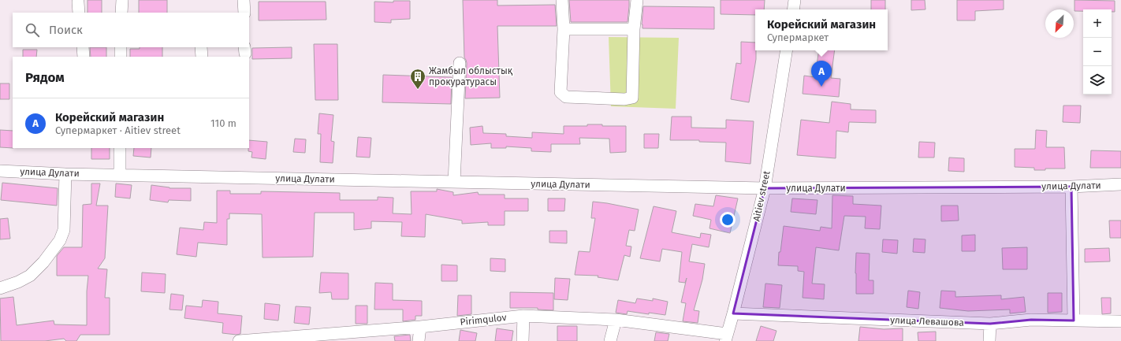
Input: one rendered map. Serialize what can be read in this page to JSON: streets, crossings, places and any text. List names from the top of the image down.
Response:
{
  "streets": {
    "street": [
      "улица Дулати",
      "Aitiev street",
      "Pirimqulov",
      "улица Левашова"
    ]
  },
  "crossings": [
    ["улица Дулати", "Aitiev street"],
    ["Aitiev street", "Pirimqulov"],
    ["Aitiev street", "улица Левашова"]
  ],
  "places": {
    "building": ["Жамбыл облыстық прокуратурасы"]
  },
  "north": "bottom left",
  "page": {
    "map_buttons": ["+", "−"],
    "popup": ["Корейский магазин", "Супермаркет"],
    "search": "Поиск",
    "heading": "Рядом",
    "pins": "A",
    "list": [
      {
        "mark": "A",
        "name": "Корейский магазин",
        "note": "Супермаркет · Aitiev street",
        "value": "110 m"
      }
    ]
  }
}
